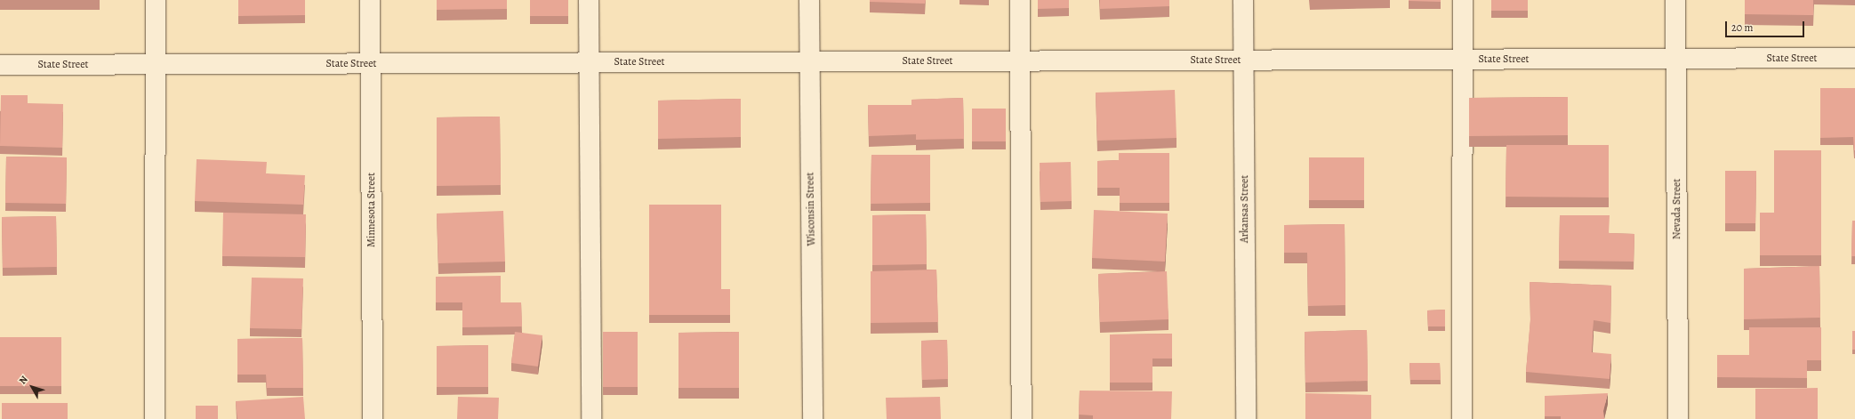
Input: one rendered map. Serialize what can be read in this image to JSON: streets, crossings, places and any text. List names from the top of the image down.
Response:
{
  "streets": {
    "street": [
      "State Street",
      "Wisconsin Street",
      "Arkansas Street",
      "Nevada Street",
      "Minnesota Street"
    ]
  },
  "crossings": [
    ["State Street", "Wisconsin Street"],
    ["State Street", "Arkansas Street"],
    ["State Street", "Nevada Street"],
    ["State Street", "Minnesota Street"]
  ],
  "scale_bar": "20 m",
  "north": "top left"
}
